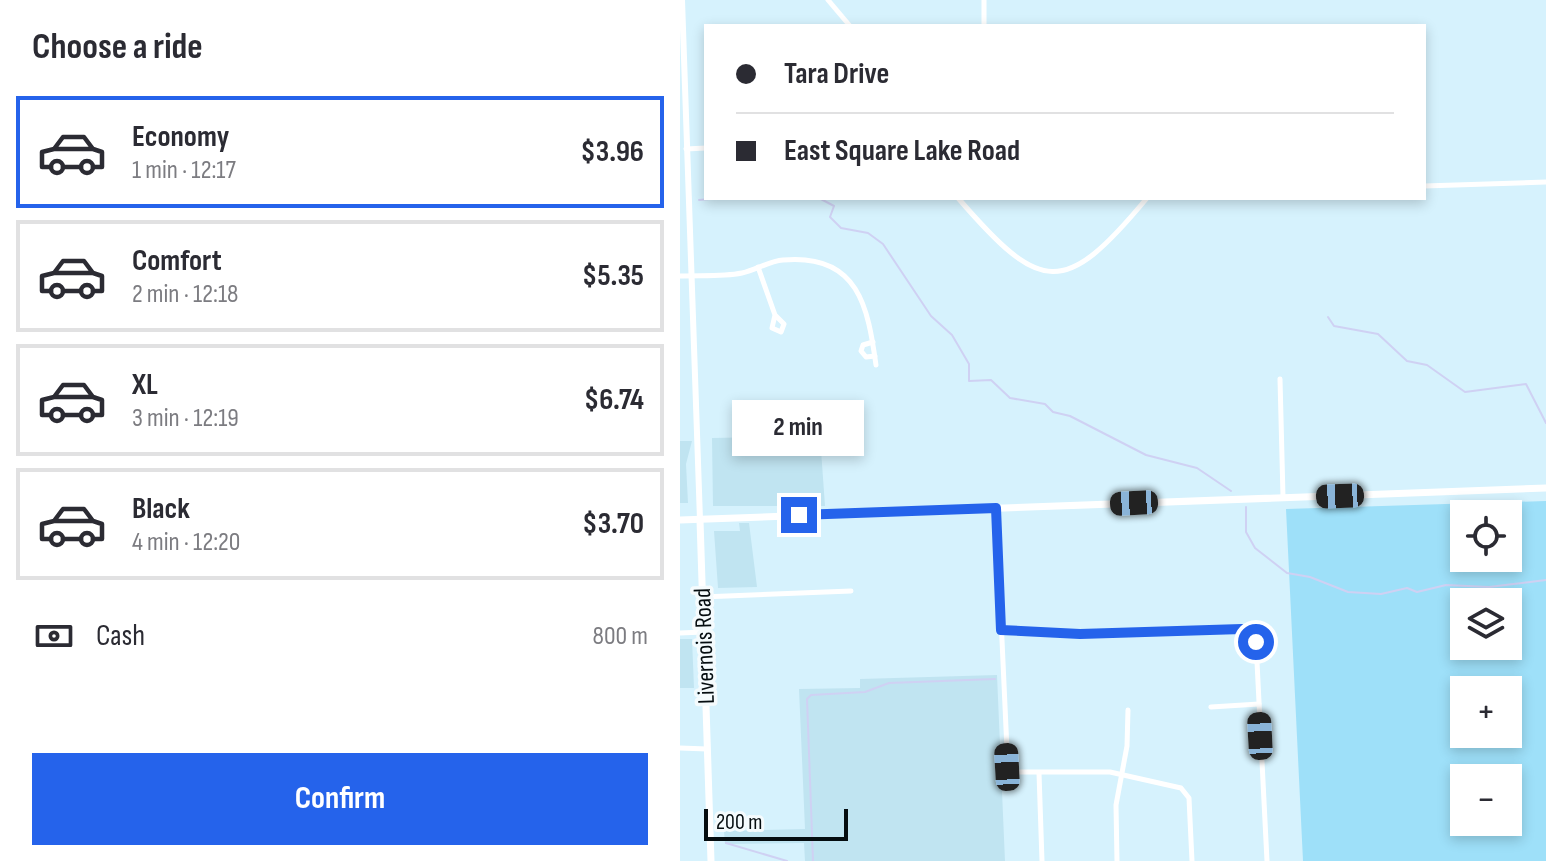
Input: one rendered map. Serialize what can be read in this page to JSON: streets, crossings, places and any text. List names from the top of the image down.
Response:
{
  "streets": {
    "main road": ["Livernois Road"]
  },
  "scale_bar": "200 m",
  "page": {
    "heading": "Choose a ride",
    "banner": ["Tara Drive", "East Square Lake Road"],
    "list": [
      {
        "name": "Economy",
        "note": "1 min · 12:17",
        "value": "$3.96"
      },
      {
        "name": "Comfort",
        "note": "2 min · 12:18",
        "value": "$5.35"
      },
      {
        "name": "XL",
        "note": "3 min · 12:19",
        "value": "$6.74"
      },
      {
        "name": "Black",
        "note": "4 min · 12:20",
        "value": "$3.70"
      }
    ],
    "bubble": "2 min",
    "map_buttons": ["+", "−"],
    "pay": ["Cash", "800 m"],
    "buttons": "Confirm",
    "scale": "200 m"
  }
}
